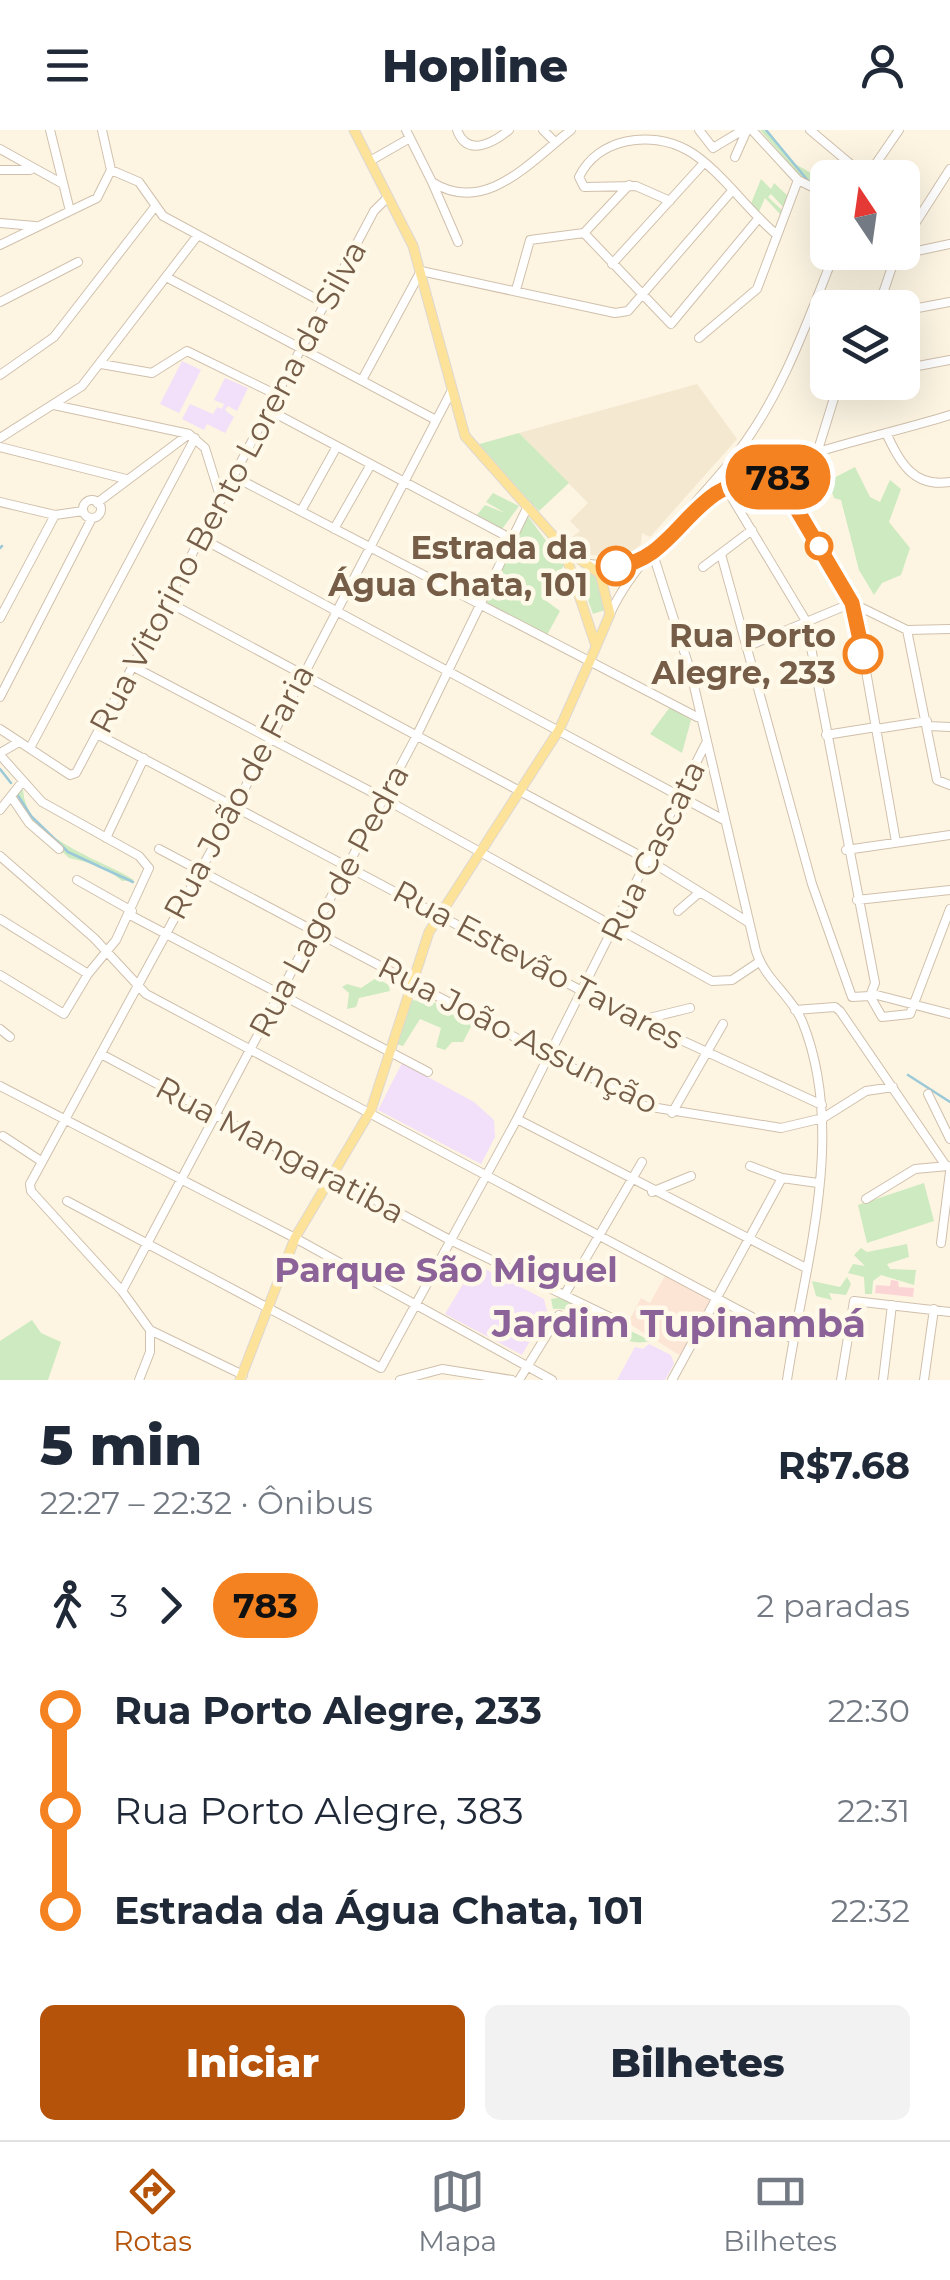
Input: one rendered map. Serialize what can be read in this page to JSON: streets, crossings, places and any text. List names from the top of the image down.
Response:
{
  "streets": {
    "street": [
      "Rua Vitorino Bento Lorena da Silva",
      "Rua João de Faria",
      "Rua Cascata",
      "Rua Lago de Pedra",
      "Rua Estevão Tavares",
      "Rua João Assunção",
      "Rua Mangaratiba"
    ]
  },
  "crossings": [
    ["Rua Vitorino Bento Lorena da Silva", "Rua Estevão Tavares"],
    ["Rua João de Faria", "Rua Lago de Pedra"],
    ["Rua João de Faria", "Rua Estevão Tavares"],
    ["Rua João de Faria", "Rua João Assunção"],
    ["Rua João de Faria", "Rua Mangaratiba"],
    ["Rua Cascata", "Rua Estevão Tavares"],
    ["Rua Cascata", "Rua João Assunção"],
    ["Rua Cascata", "Rua Mangaratiba"],
    ["Rua Lago de Pedra", "Rua Estevão Tavares"],
    ["Rua Lago de Pedra", "Rua João Assunção"],
    ["Rua Lago de Pedra", "Rua Mangaratiba"]
  ],
  "districts": ["Parque São Miguel", "Jardim Tupinambá"],
  "places": ["Estrada da Água Chata, 101", "Rua Porto Alegre, 233"],
  "lines": ["bus line 783"],
  "north": "top",
  "page": {
    "header": "Hopline",
    "on_map": "783",
    "heading": ["5 min", "22:27 – 22:32 · Ônibus", "R$7.68"],
    "legs": ["3", "783", "2 paradas"],
    "list": [
      {
        "name": "Rua Porto Alegre, 233",
        "value": "22:30"
      },
      {
        "name": "Rua Porto Alegre, 383",
        "value": "22:31"
      },
      {
        "name": "Estrada da Água Chata, 101",
        "value": "22:32"
      }
    ],
    "buttons": ["Iniciar", "Bilhetes"],
    "tabs": ["Rotas", "Mapa", "Bilhetes"]
  }
}
